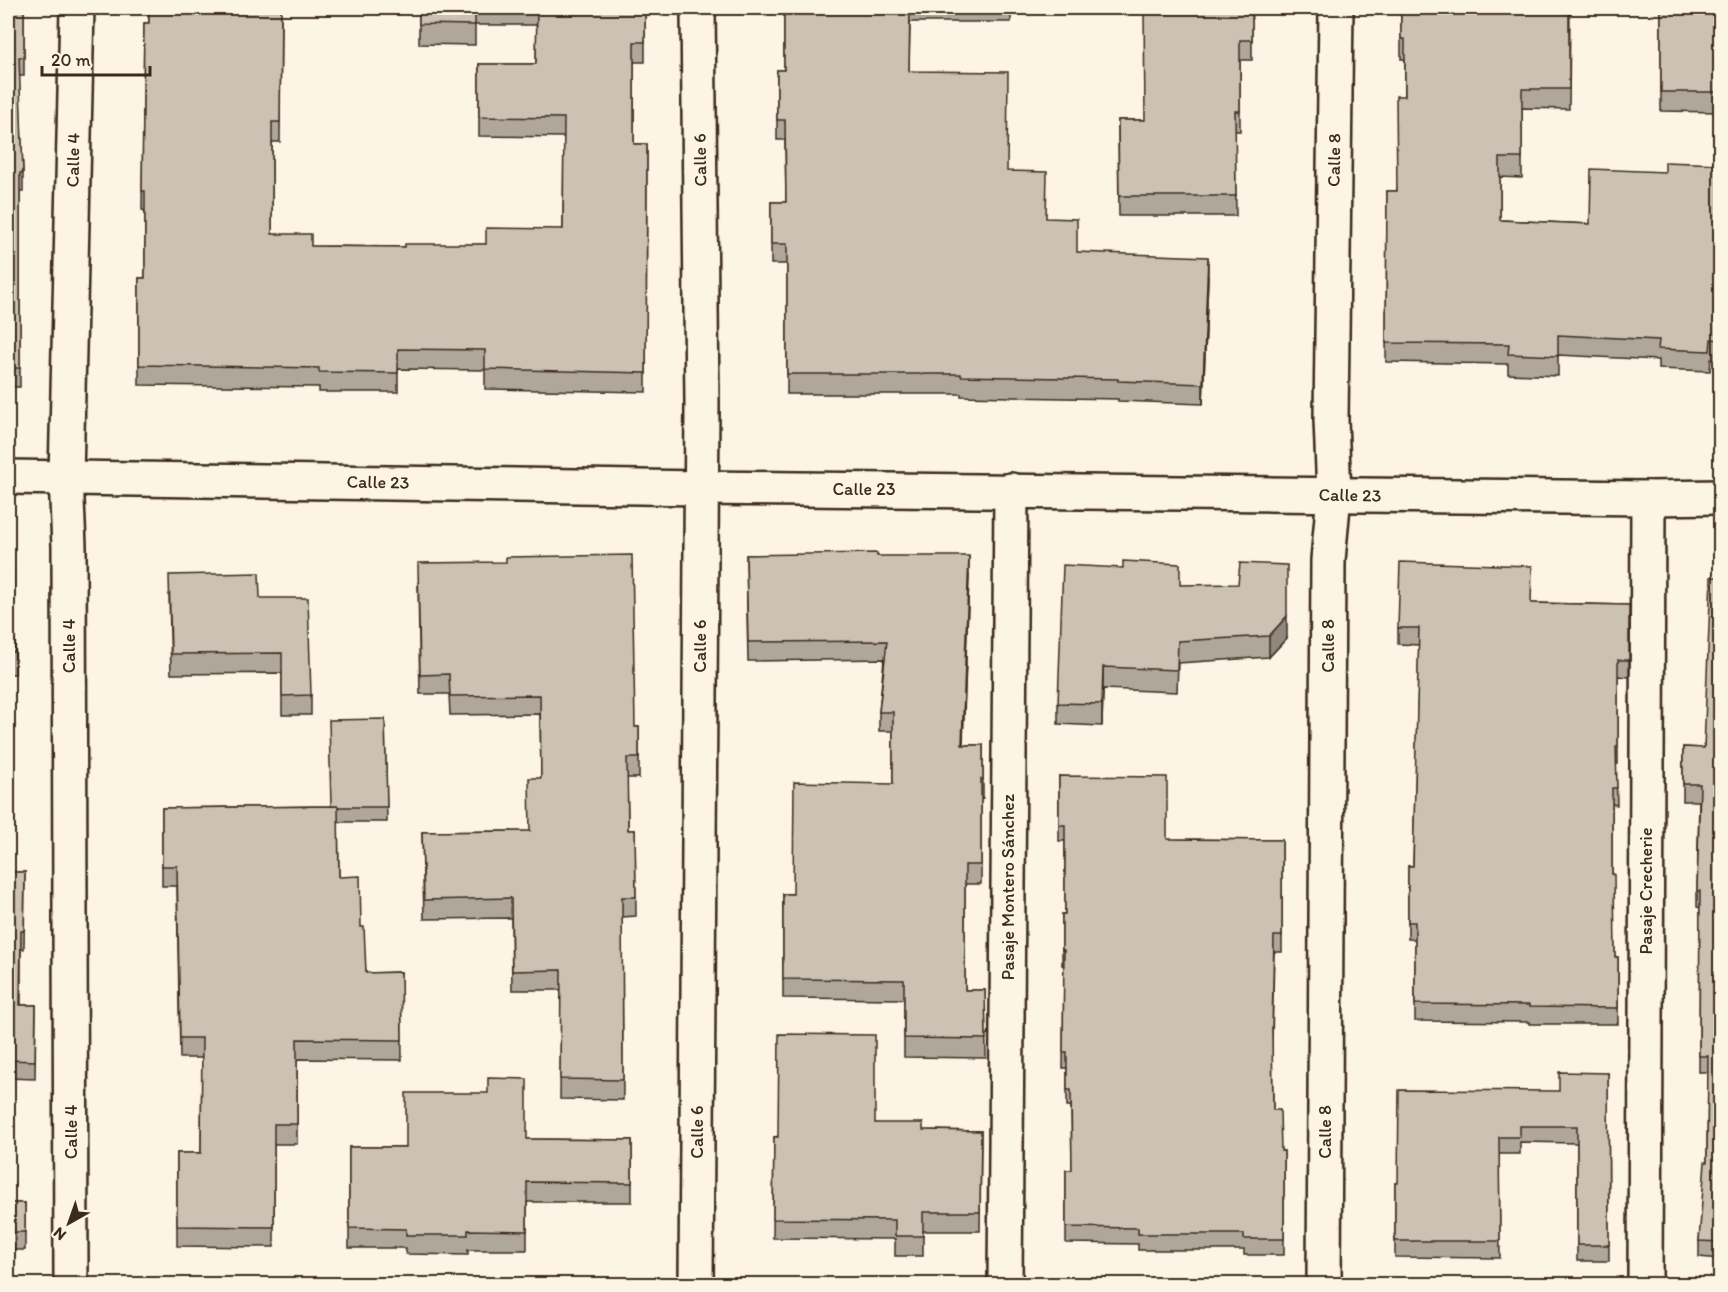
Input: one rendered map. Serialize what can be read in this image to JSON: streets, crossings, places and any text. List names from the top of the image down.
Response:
{
  "streets": {
    "street": [
      "Calle 4",
      "Calle 6",
      "Calle 8",
      "Calle 23",
      "Pasaje Montero Sánchez",
      "Pasaje Crecherie"
    ]
  },
  "crossings": [
    ["Calle 4", "Calle 23"],
    ["Calle 6", "Calle 23"],
    ["Calle 8", "Calle 23"],
    ["Calle 23", "Pasaje Montero Sánchez"],
    ["Calle 23", "Pasaje Crecherie"]
  ],
  "scale_bar": "20 m",
  "north": "bottom left"
}
